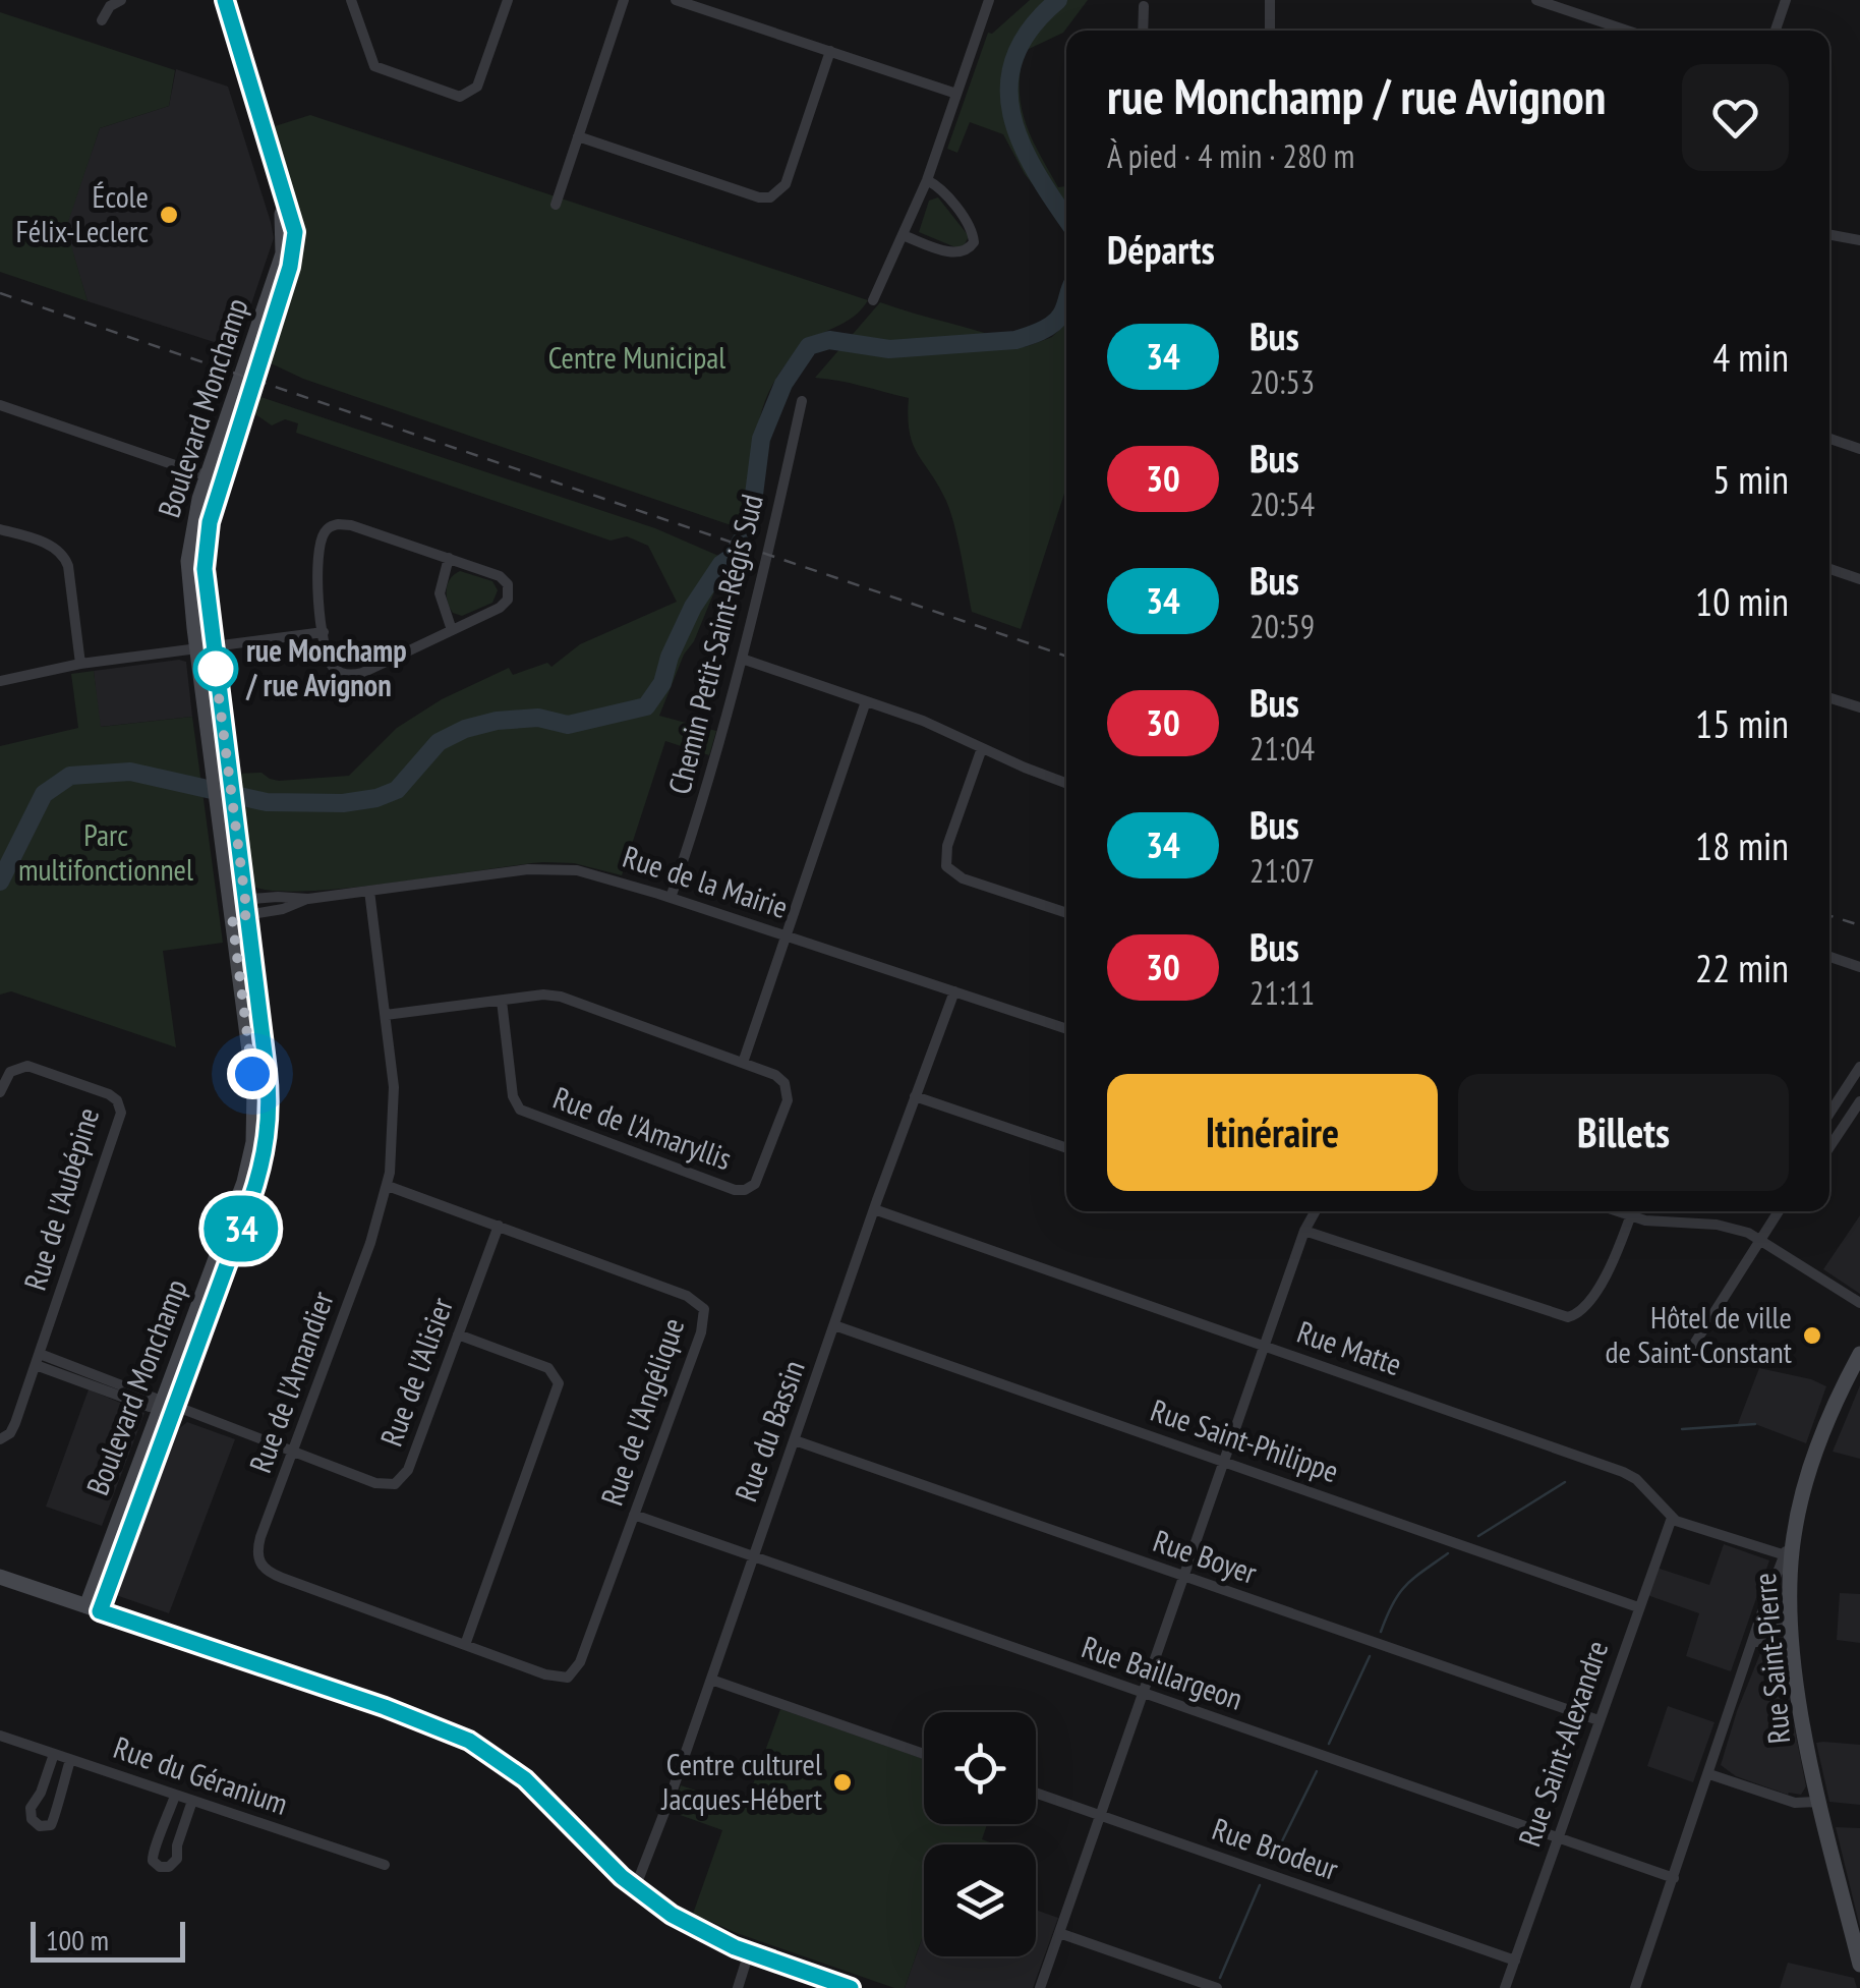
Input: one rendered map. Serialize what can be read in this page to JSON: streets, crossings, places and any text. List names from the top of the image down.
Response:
{
  "streets": {
    "street": [
      "Boulevard Monchamp",
      "Chemin Petit-Saint-Régis Sud",
      "Rue de la Mairie",
      "Rue de l'Amaryllis",
      "Rue de l'Aubépine",
      "Rue Matte",
      "Rue de l'Alisier",
      "Rue de l'Amandier",
      "Rue de l'Angélique",
      "Rue du Bassin",
      "Rue Saint-Philippe",
      "Rue Boyer",
      "Rue Saint-Pierre",
      "Rue Baillargeon",
      "Rue Saint-Alexandre",
      "Rue du Géranium",
      "Rue Brodeur"
    ]
  },
  "crossings": [
    ["Boulevard Monchamp", "Rue de la Mairie"],
    ["Boulevard Monchamp", "Rue de l'Alisier"],
    ["Chemin Petit-Saint-Régis Sud", "Rue de la Mairie"],
    ["Rue de la Mairie", "Rue de l'Amandier"],
    ["Rue de la Mairie", "Rue du Bassin"],
    ["Rue de l'Amaryllis", "Rue de l'Amandier"],
    ["Rue de l'Aubépine", "Rue de l'Alisier"],
    ["Rue Matte", "Rue du Bassin"],
    ["Rue Matte", "Rue Saint-Pierre"],
    ["Rue Matte", "Rue Saint-Alexandre"],
    ["Rue de l'Alisier", "Rue de l'Amandier"],
    ["Rue de l'Alisier", "Rue de l'Angélique"],
    ["Rue de l'Amandier", "Rue de l'Angélique"],
    ["Rue de l'Angélique", "Rue Baillargeon"],
    ["Rue du Bassin", "Rue Saint-Philippe"],
    ["Rue du Bassin", "Rue Boyer"],
    ["Rue du Bassin", "Rue Baillargeon"],
    ["Rue Saint-Philippe", "Rue Saint-Alexandre"],
    ["Rue Boyer", "Rue Saint-Alexandre"],
    ["Rue Baillargeon", "Rue Saint-Alexandre"],
    ["Rue Saint-Alexandre", "Rue Brodeur"]
  ],
  "parks": ["Centre Municipal", "Parc multifonctionnel"],
  "places": [
    "École Félix-Leclerc",
    "rue Monchamp / rue Avignon",
    "Hôtel de ville de Saint-Constant",
    "Centre culturel Jacques-Hébert"
  ],
  "lines": ["bus line 34"],
  "scale_bar": "100 m",
  "page": {
    "on_map": "34",
    "heading": [
      ["rue Monchamp / rue Avignon", "À pied · 4 min · 280 m"],
      "Départs"
    ],
    "list": [
      {
        "mark": "34",
        "name": "Bus",
        "note": "20:53",
        "value": "4 min"
      },
      {
        "mark": "30",
        "name": "Bus",
        "note": "20:54",
        "value": "5 min"
      },
      {
        "mark": "34",
        "name": "Bus",
        "note": "20:59",
        "value": "10 min"
      },
      {
        "mark": "30",
        "name": "Bus",
        "note": "21:04",
        "value": "15 min"
      },
      {
        "mark": "34",
        "name": "Bus",
        "note": "21:07",
        "value": "18 min"
      },
      {
        "mark": "30",
        "name": "Bus",
        "note": "21:11",
        "value": "22 min"
      }
    ],
    "buttons": ["Itinéraire", "Billets"],
    "scale": "100 m"
  }
}
